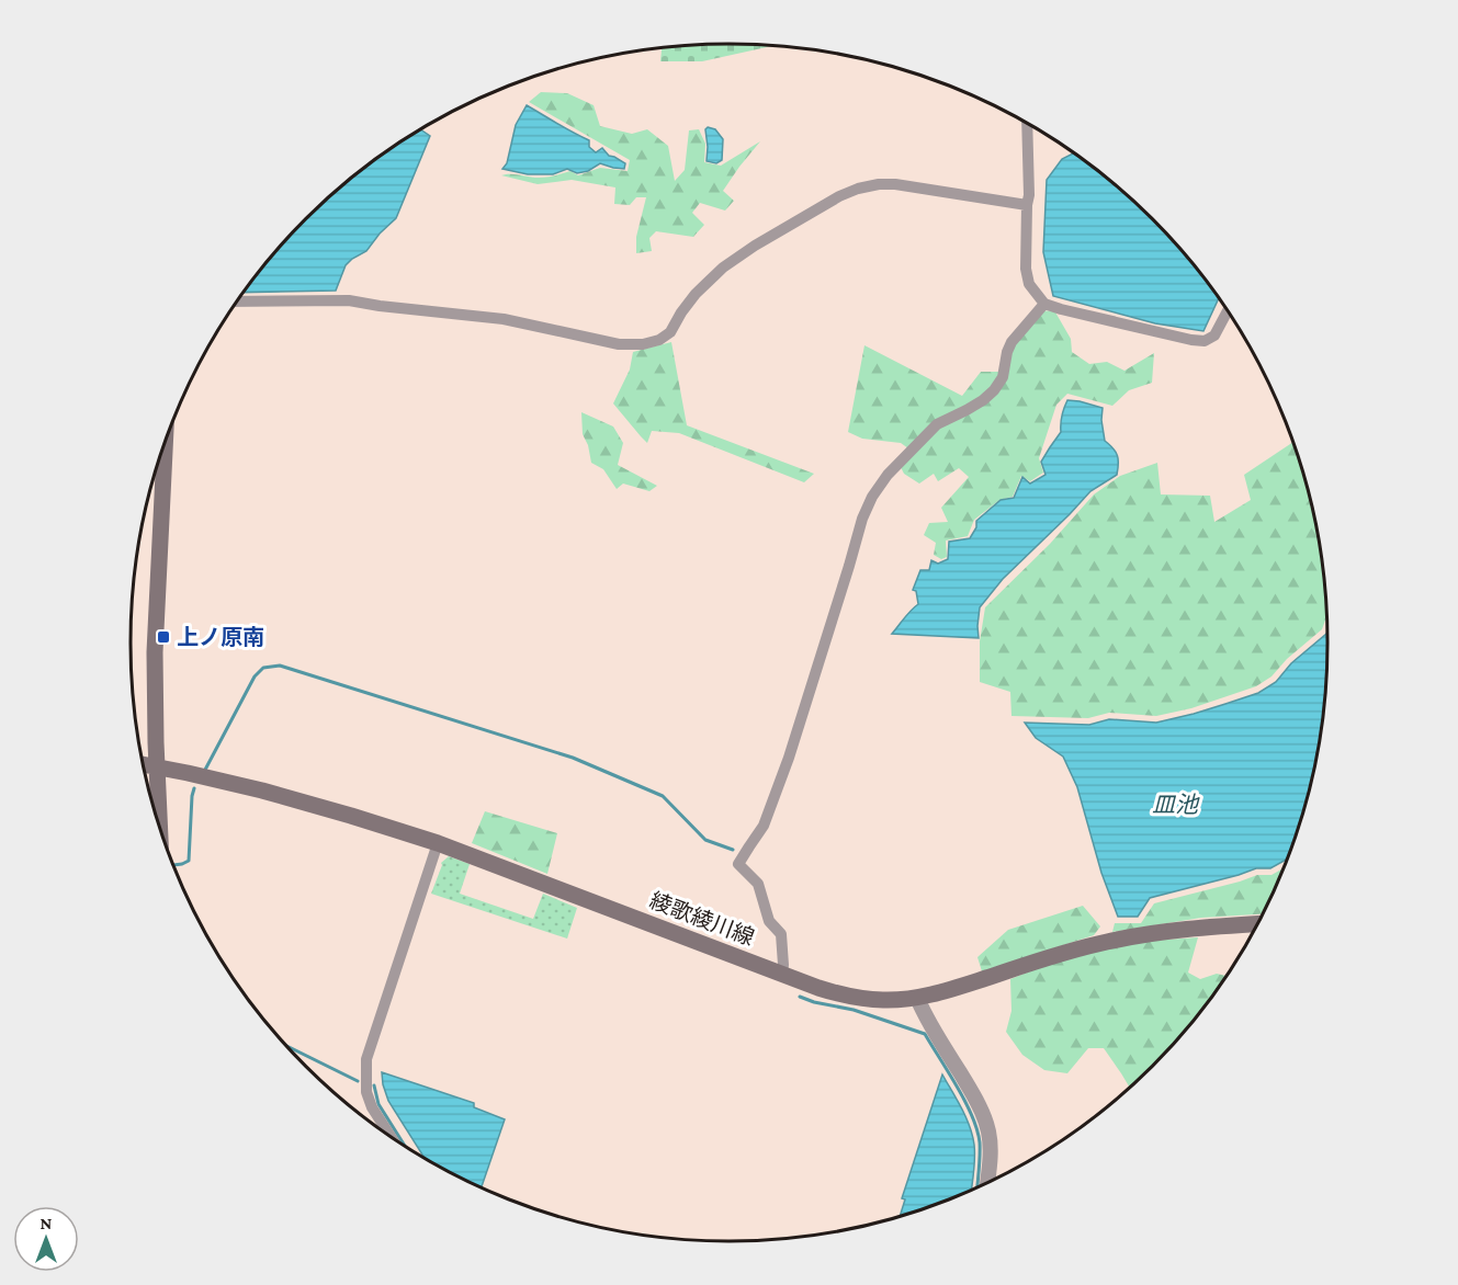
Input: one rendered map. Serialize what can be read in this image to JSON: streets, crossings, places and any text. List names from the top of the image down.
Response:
{
  "streets": {
    "main road": ["綾歌綾川線"]
  },
  "water": ["皿池"],
  "places": {
    "transit": ["上ノ原南"]
  },
  "north": "top"
}
